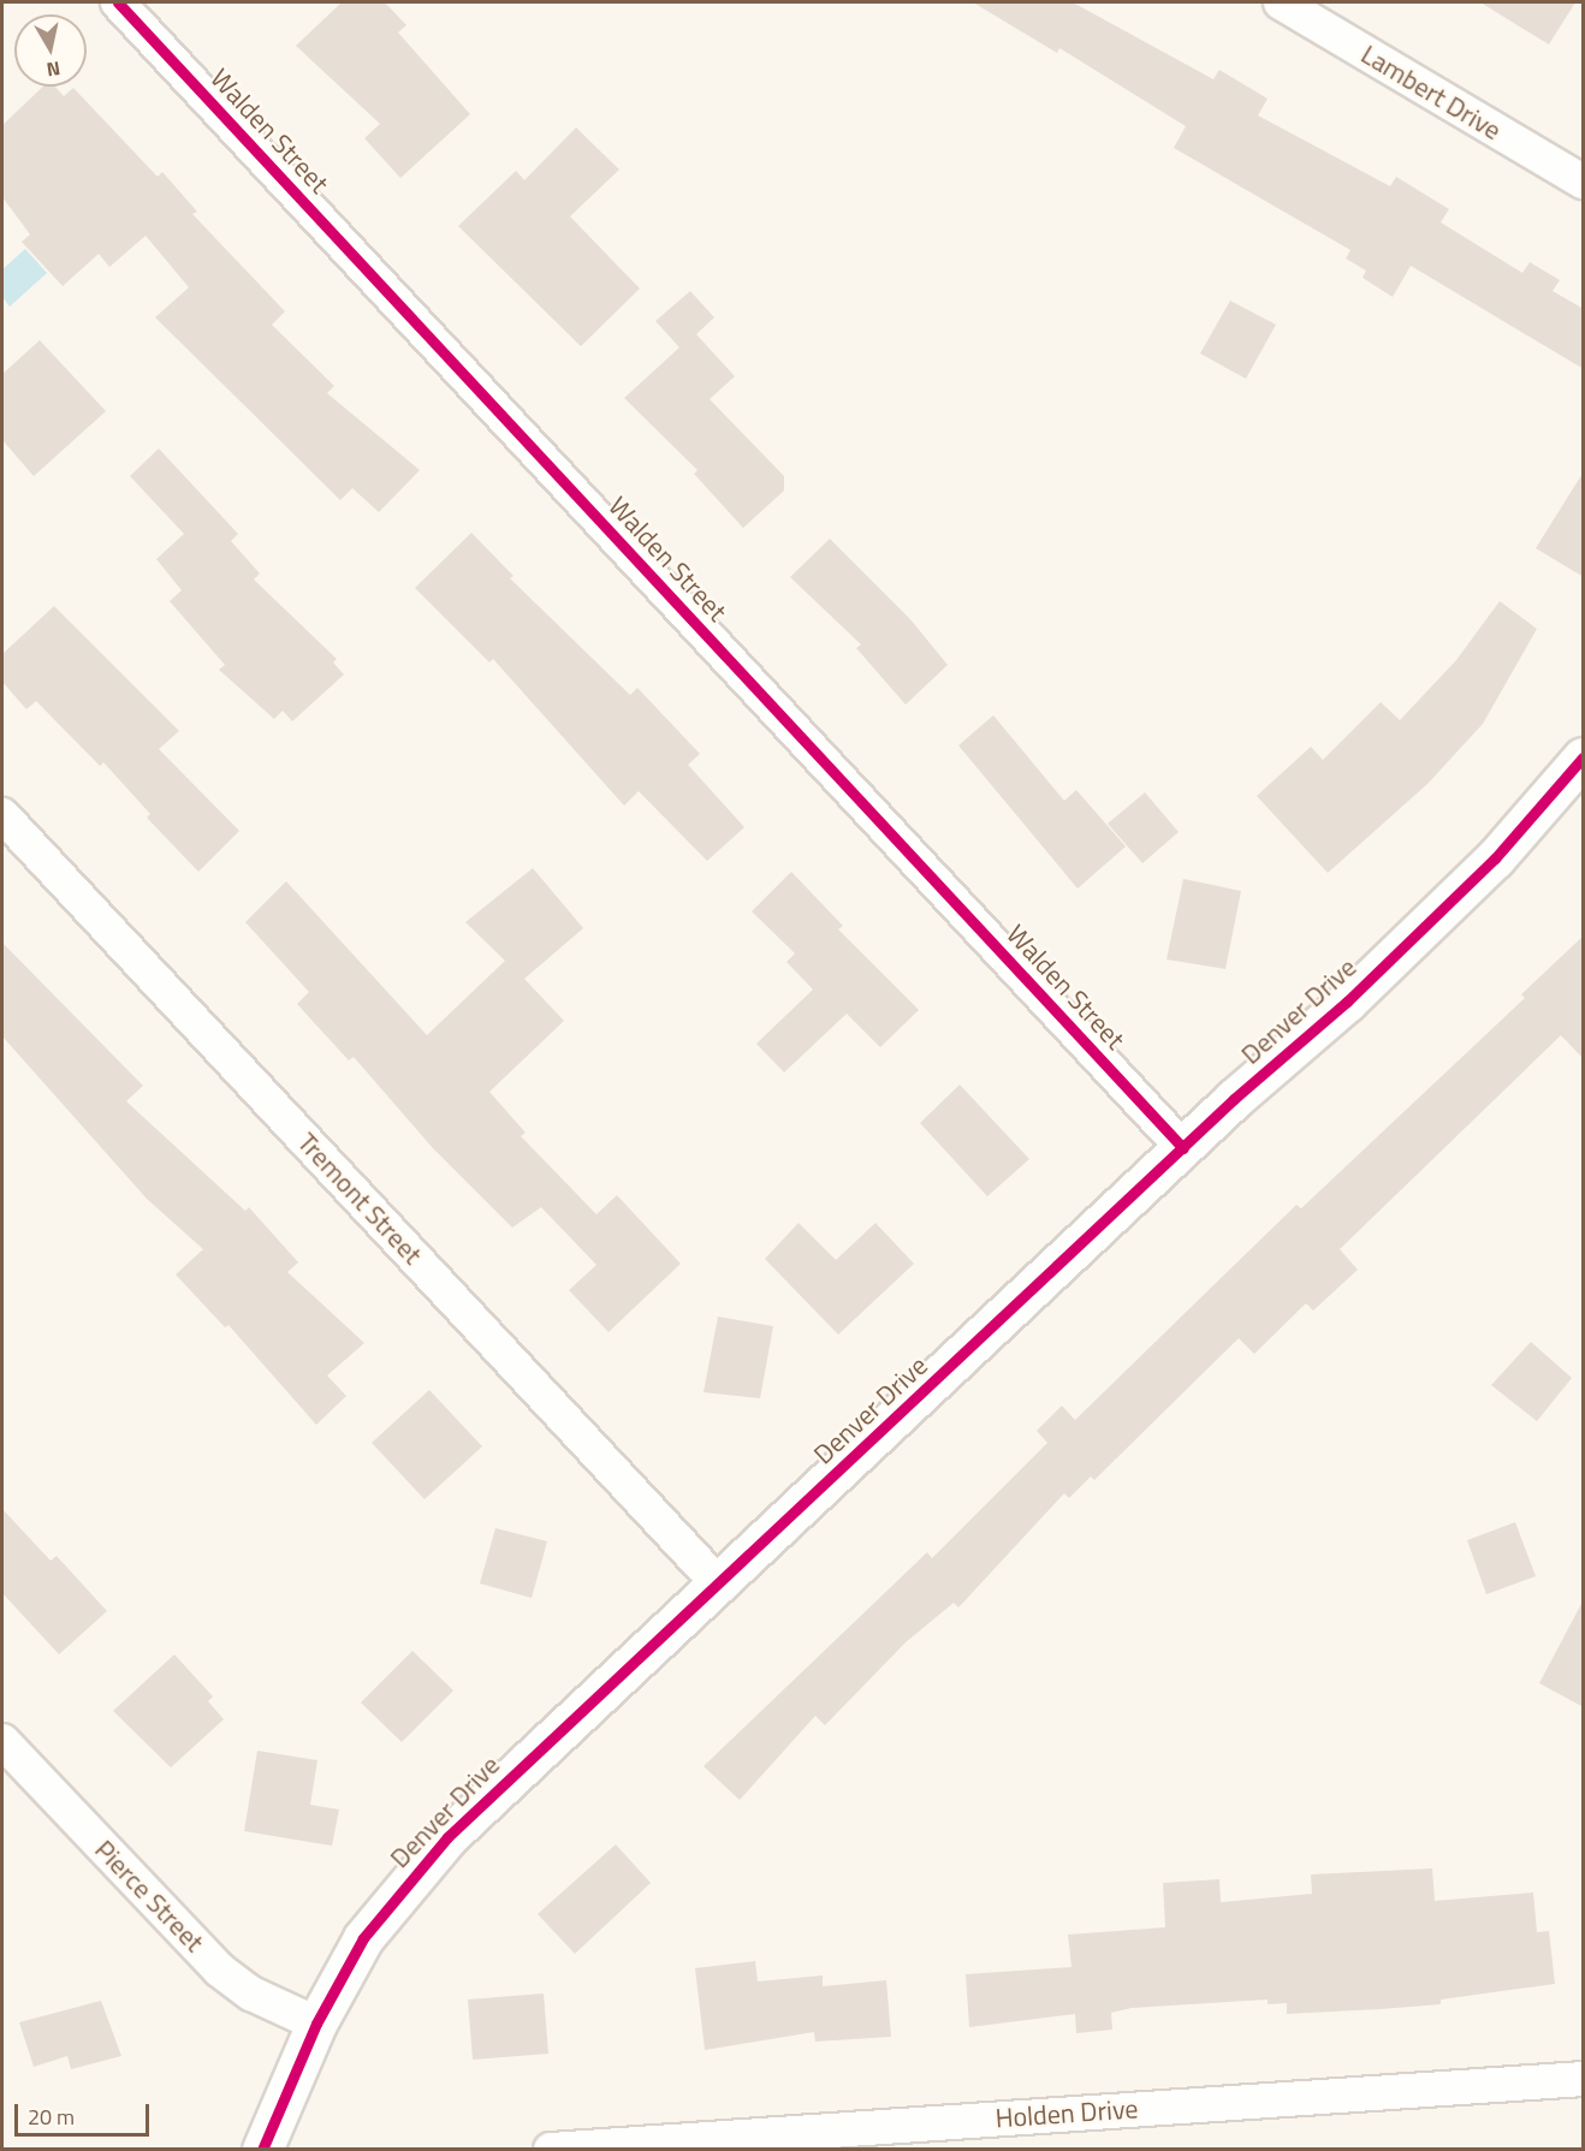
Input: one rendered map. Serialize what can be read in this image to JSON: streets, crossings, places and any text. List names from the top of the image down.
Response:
{
  "streets": {
    "street": [
      "Lambert Drive",
      "Walden Street",
      "Denver Drive",
      "Tremont Street",
      "Pierce Street",
      "Holden Drive"
    ]
  },
  "crossings": [
    ["Walden Street", "Denver Drive"],
    ["Denver Drive", "Tremont Street"],
    ["Denver Drive", "Pierce Street"]
  ],
  "scale_bar": "20 m",
  "north": "bottom"
}
